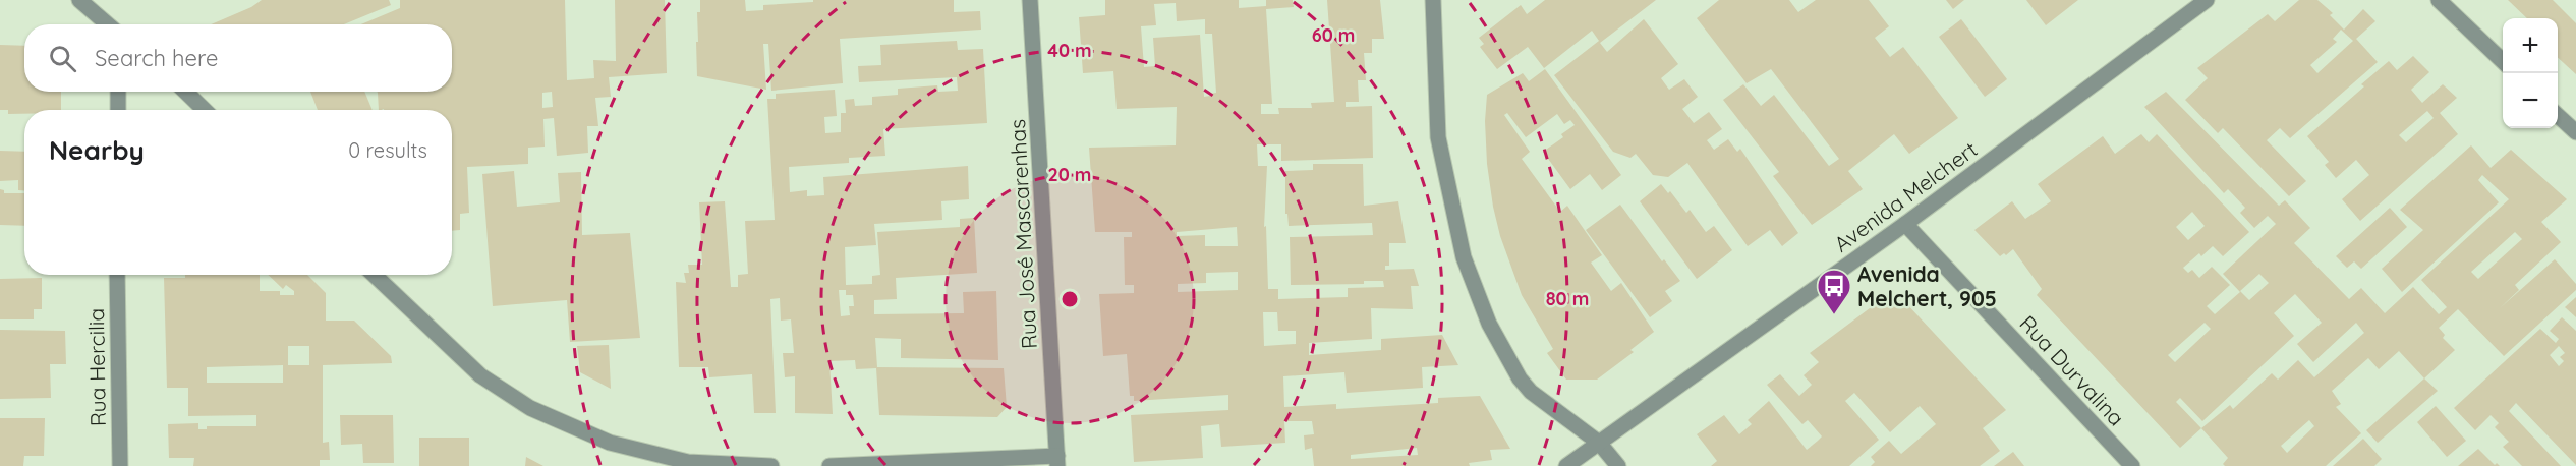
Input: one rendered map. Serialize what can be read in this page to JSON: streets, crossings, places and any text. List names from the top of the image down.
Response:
{
  "streets": {
    "street": [
      "Avenida Melchert",
      "Rua José Mascarenhas",
      "Rua Hercilia",
      "Rua Durvalina"
    ]
  },
  "crossings": [
    ["Avenida Melchert", "Rua Durvalina"]
  ],
  "places": {
    "bus stop": ["Avenida Melchert, 905"]
  },
  "page": {
    "map_buttons": ["+", "−"],
    "search": "Search here",
    "heading": ["Nearby", "0 results"]
  },
  "rings": [
    "60 m",
    "40 m",
    "20 m",
    "80 m"
  ]
}
